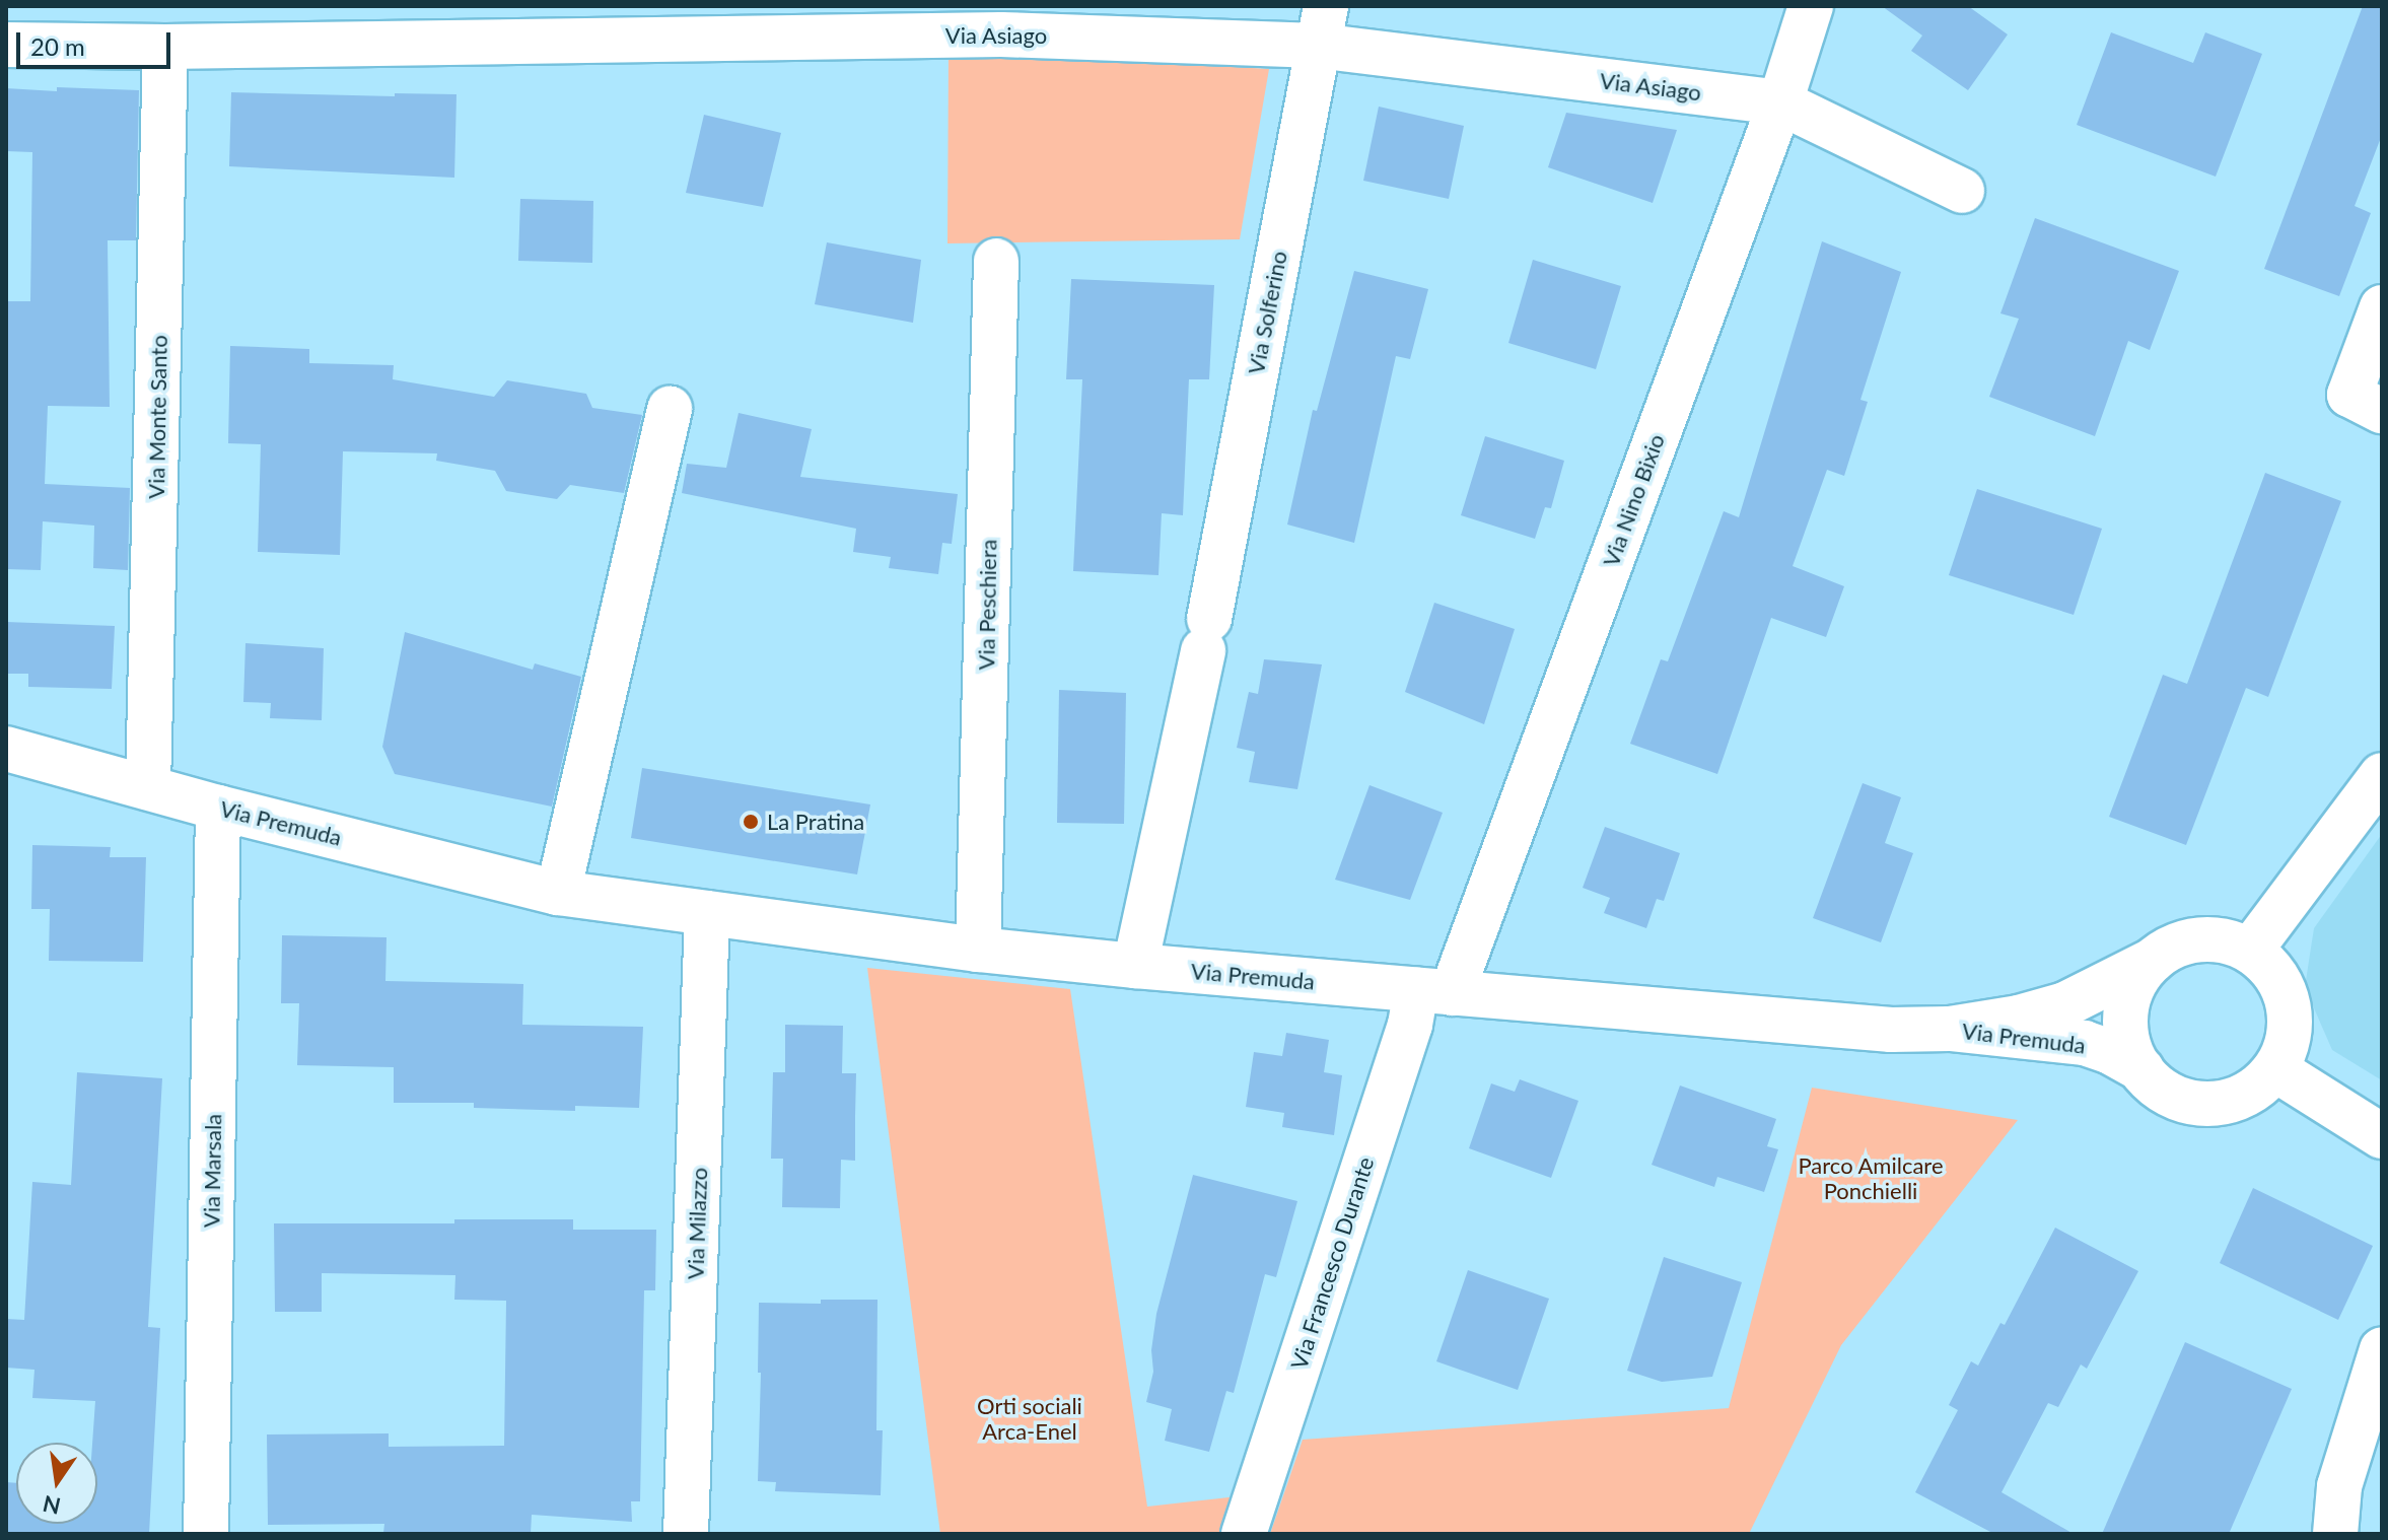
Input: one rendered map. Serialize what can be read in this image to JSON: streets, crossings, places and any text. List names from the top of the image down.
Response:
{
  "streets": {
    "street": [
      "Via Asiago",
      "Via Solferino",
      "Via Monte Santo",
      "Via Nino Bixio",
      "Via Peschiera",
      "Via Premuda",
      "Via Marsala",
      "Via Milazzo",
      "Via Francesco Durante"
    ]
  },
  "crossings": [
    ["Via Asiago", "Via Solferino"],
    ["Via Asiago", "Via Monte Santo"],
    ["Via Asiago", "Via Nino Bixio"],
    ["Via Solferino", "Via Premuda"],
    ["Via Monte Santo", "Via Premuda"],
    ["Via Nino Bixio", "Via Premuda"],
    ["Via Nino Bixio", "Via Francesco Durante"],
    ["Via Peschiera", "Via Premuda"],
    ["Via Premuda", "Via Marsala"],
    ["Via Premuda", "Via Milazzo"],
    ["Via Premuda", "Via Francesco Durante"]
  ],
  "parks": ["Parco Amilcare Ponchielli", "Orti sociali Arca-Enel"],
  "places": ["La Pratina"],
  "scale_bar": "20 m",
  "north": "bottom"
}
